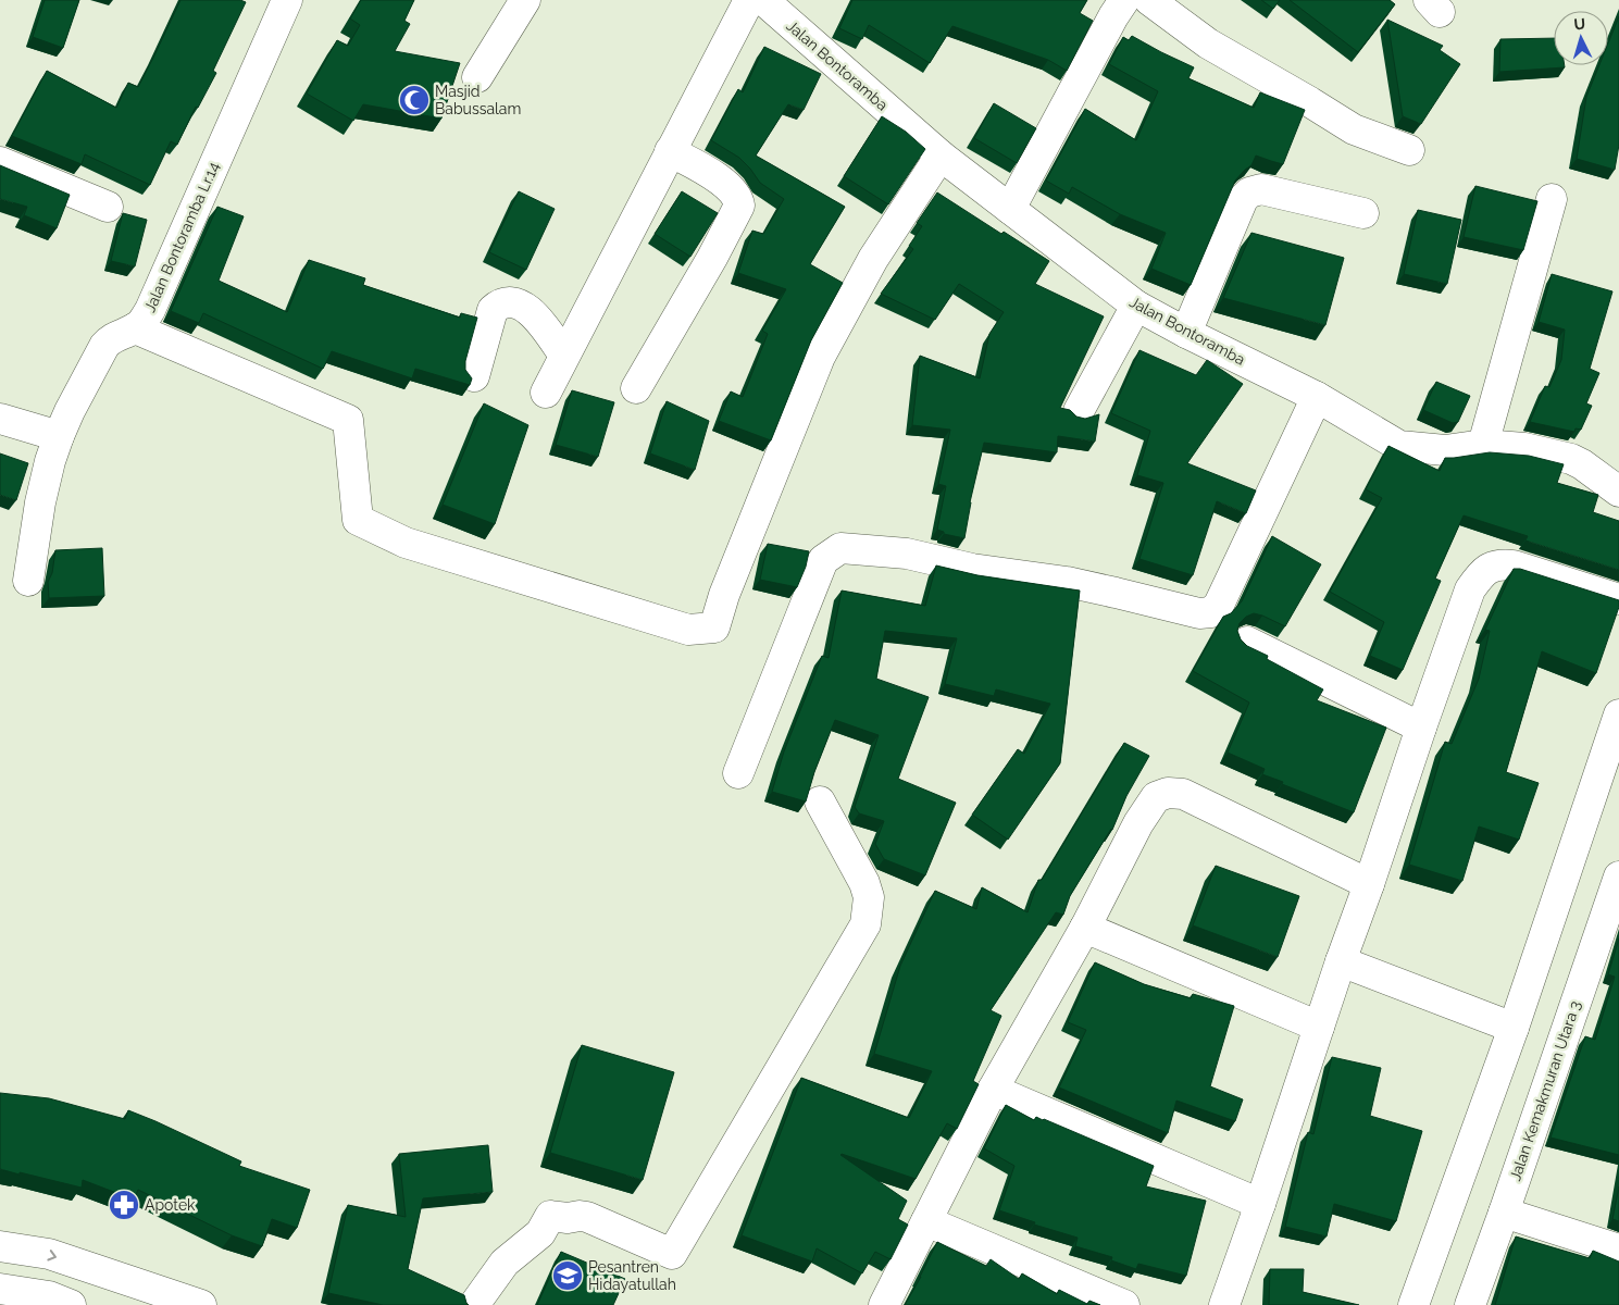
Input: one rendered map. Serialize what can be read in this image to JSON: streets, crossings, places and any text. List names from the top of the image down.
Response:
{
  "streets": {
    "street": ["Jalan Bontoramba", "Jalan Bontoramba Lr.14", "Jalan Kemakmuran Utara 3"]
  },
  "places": {
    "mosque": ["Masjid Babussalam"],
    "pharmacy": ["Apotek"],
    "school or university": ["Pesantren Hidayatullah"]
  },
  "north": "top"
}
